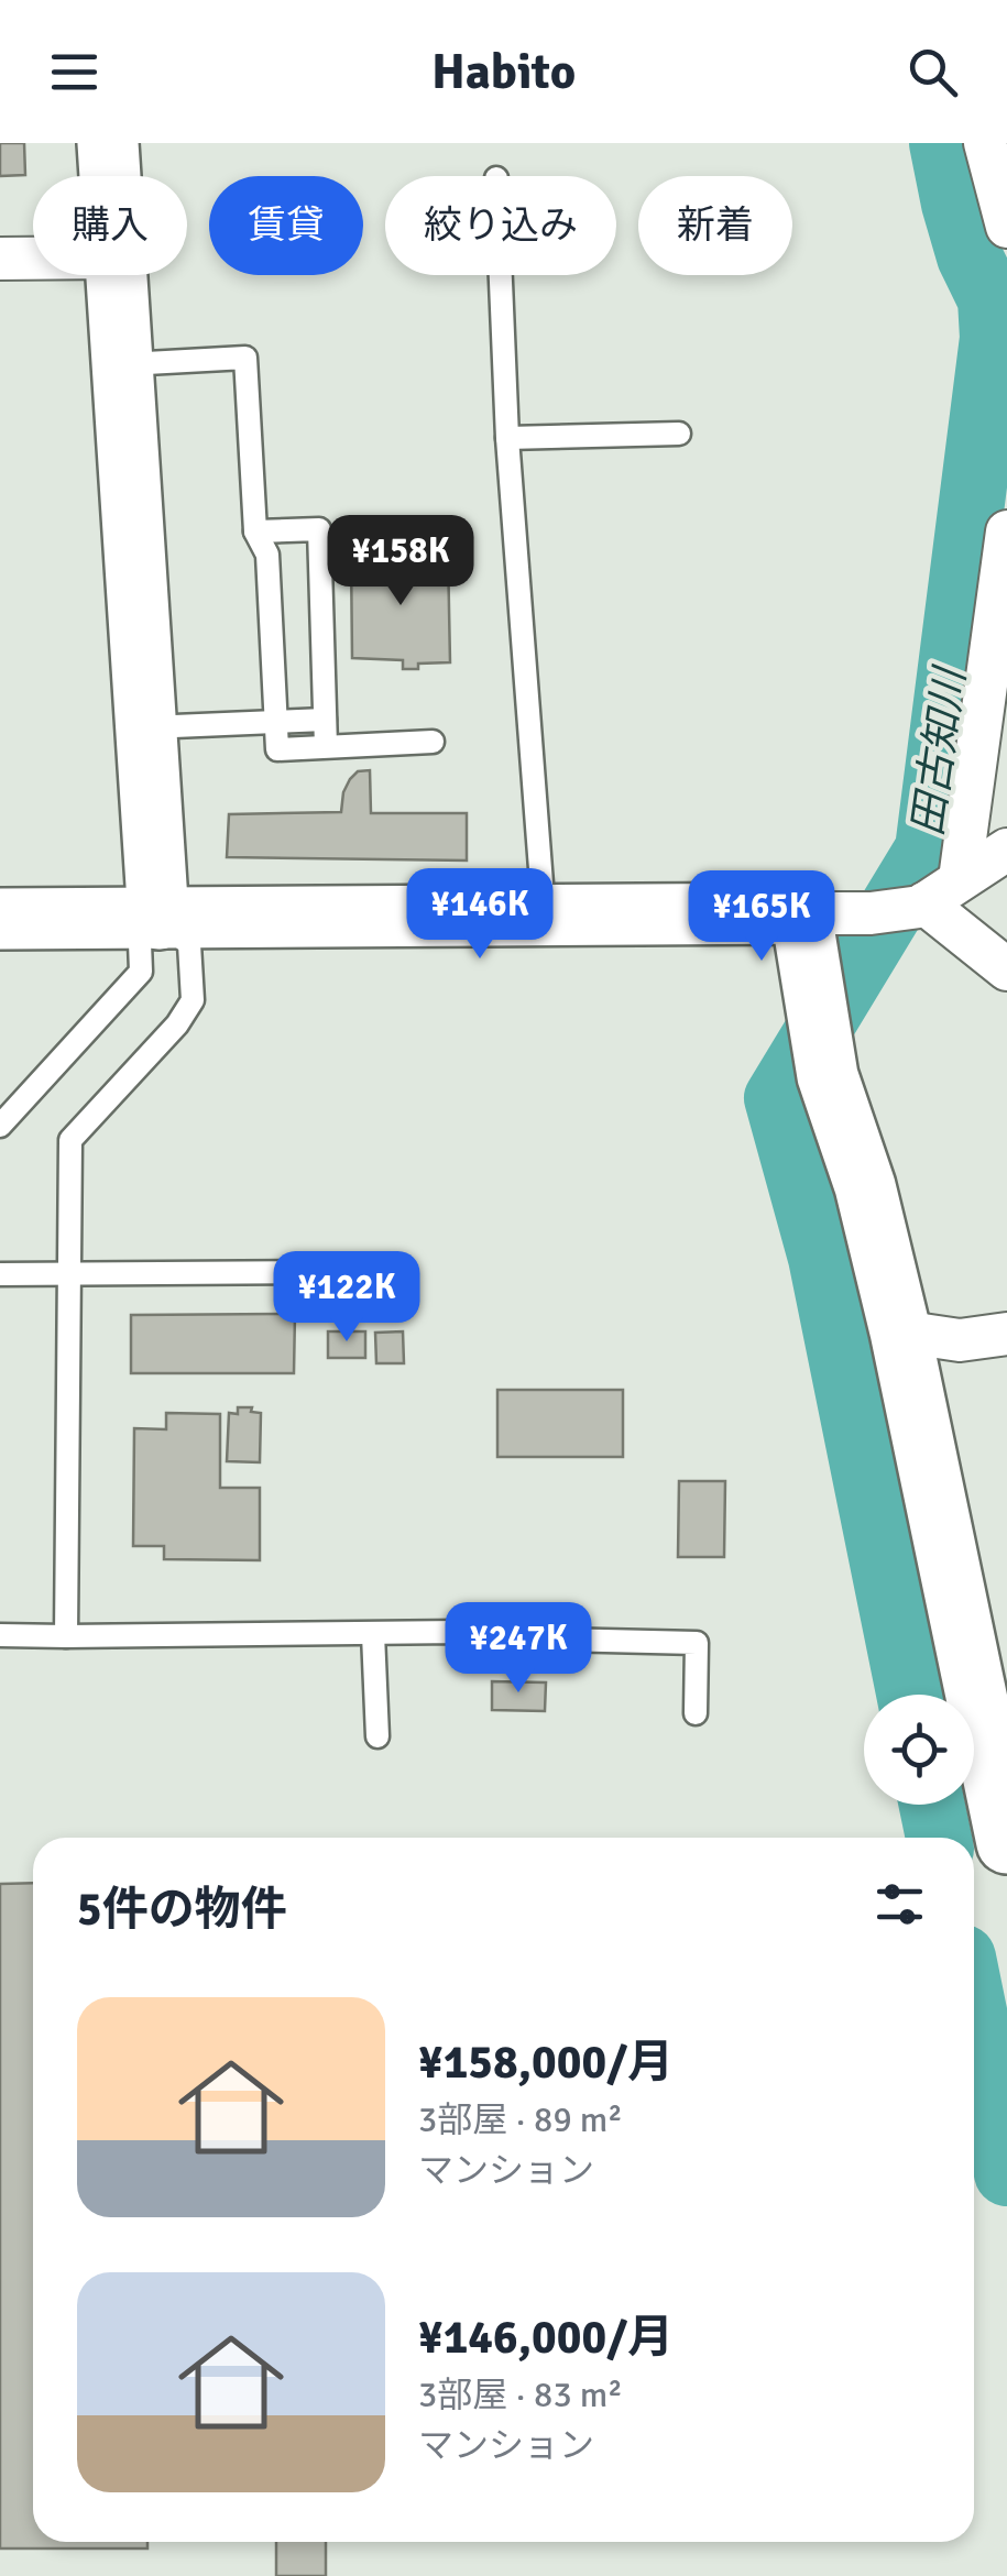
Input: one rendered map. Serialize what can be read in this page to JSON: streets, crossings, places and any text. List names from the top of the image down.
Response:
{
  "water": ["田古知川"],
  "page": {
    "header": "Habito",
    "chip": [
      "購入",
      "賃貸",
      "絞り込み",
      "新着"
    ],
    "price": [
      "¥158K",
      "¥146K",
      "¥165K",
      "¥122K",
      "¥247K"
    ],
    "heading": "5件の物件",
    "list": [
      {
        "name": "¥158,000/月",
        "note": "3部屋 · 89 m² · マンション"
      },
      {
        "name": "¥146,000/月",
        "note": "3部屋 · 83 m² · マンション"
      }
    ]
  }
}
